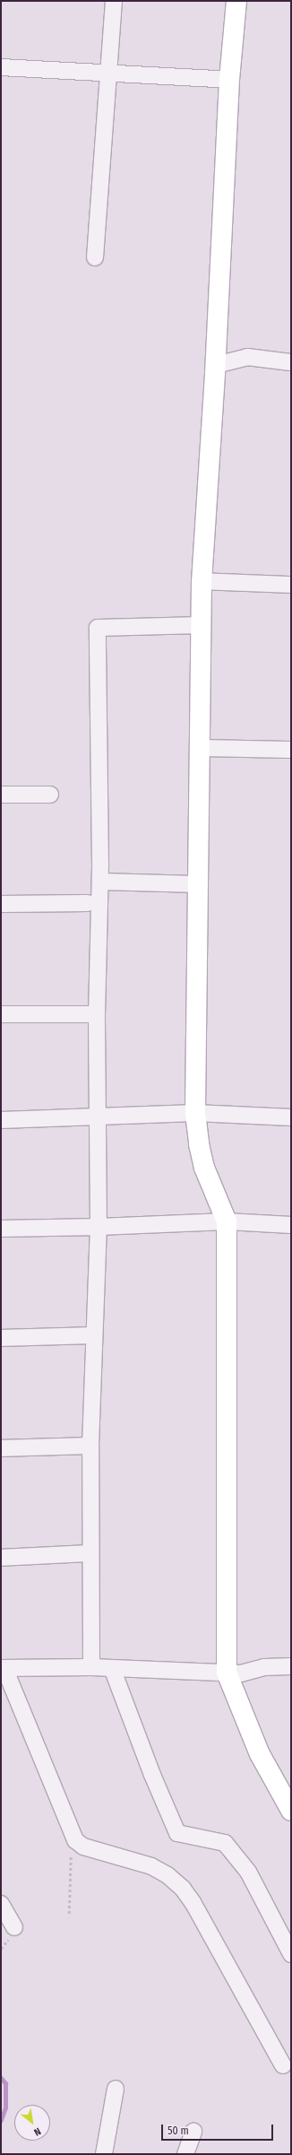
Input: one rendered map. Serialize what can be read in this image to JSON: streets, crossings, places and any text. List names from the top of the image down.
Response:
{
  "scale_bar": "50 m",
  "north": "bottom right"
}
